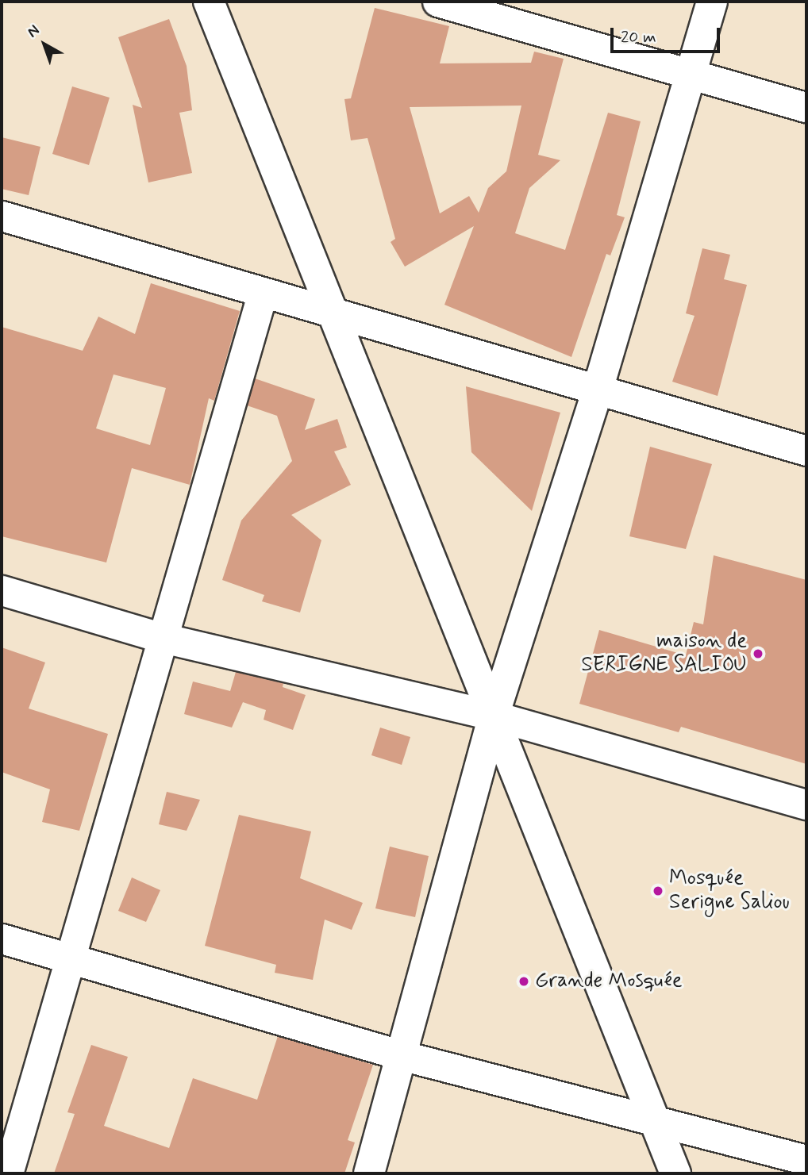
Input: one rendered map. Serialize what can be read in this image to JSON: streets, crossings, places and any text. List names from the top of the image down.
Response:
{
  "places": ["maison de SERIGNE SALIOU", "Mosquée Serigne Saliou", "Grande Mosquée"],
  "scale_bar": "20 m",
  "north": "top left"
}
